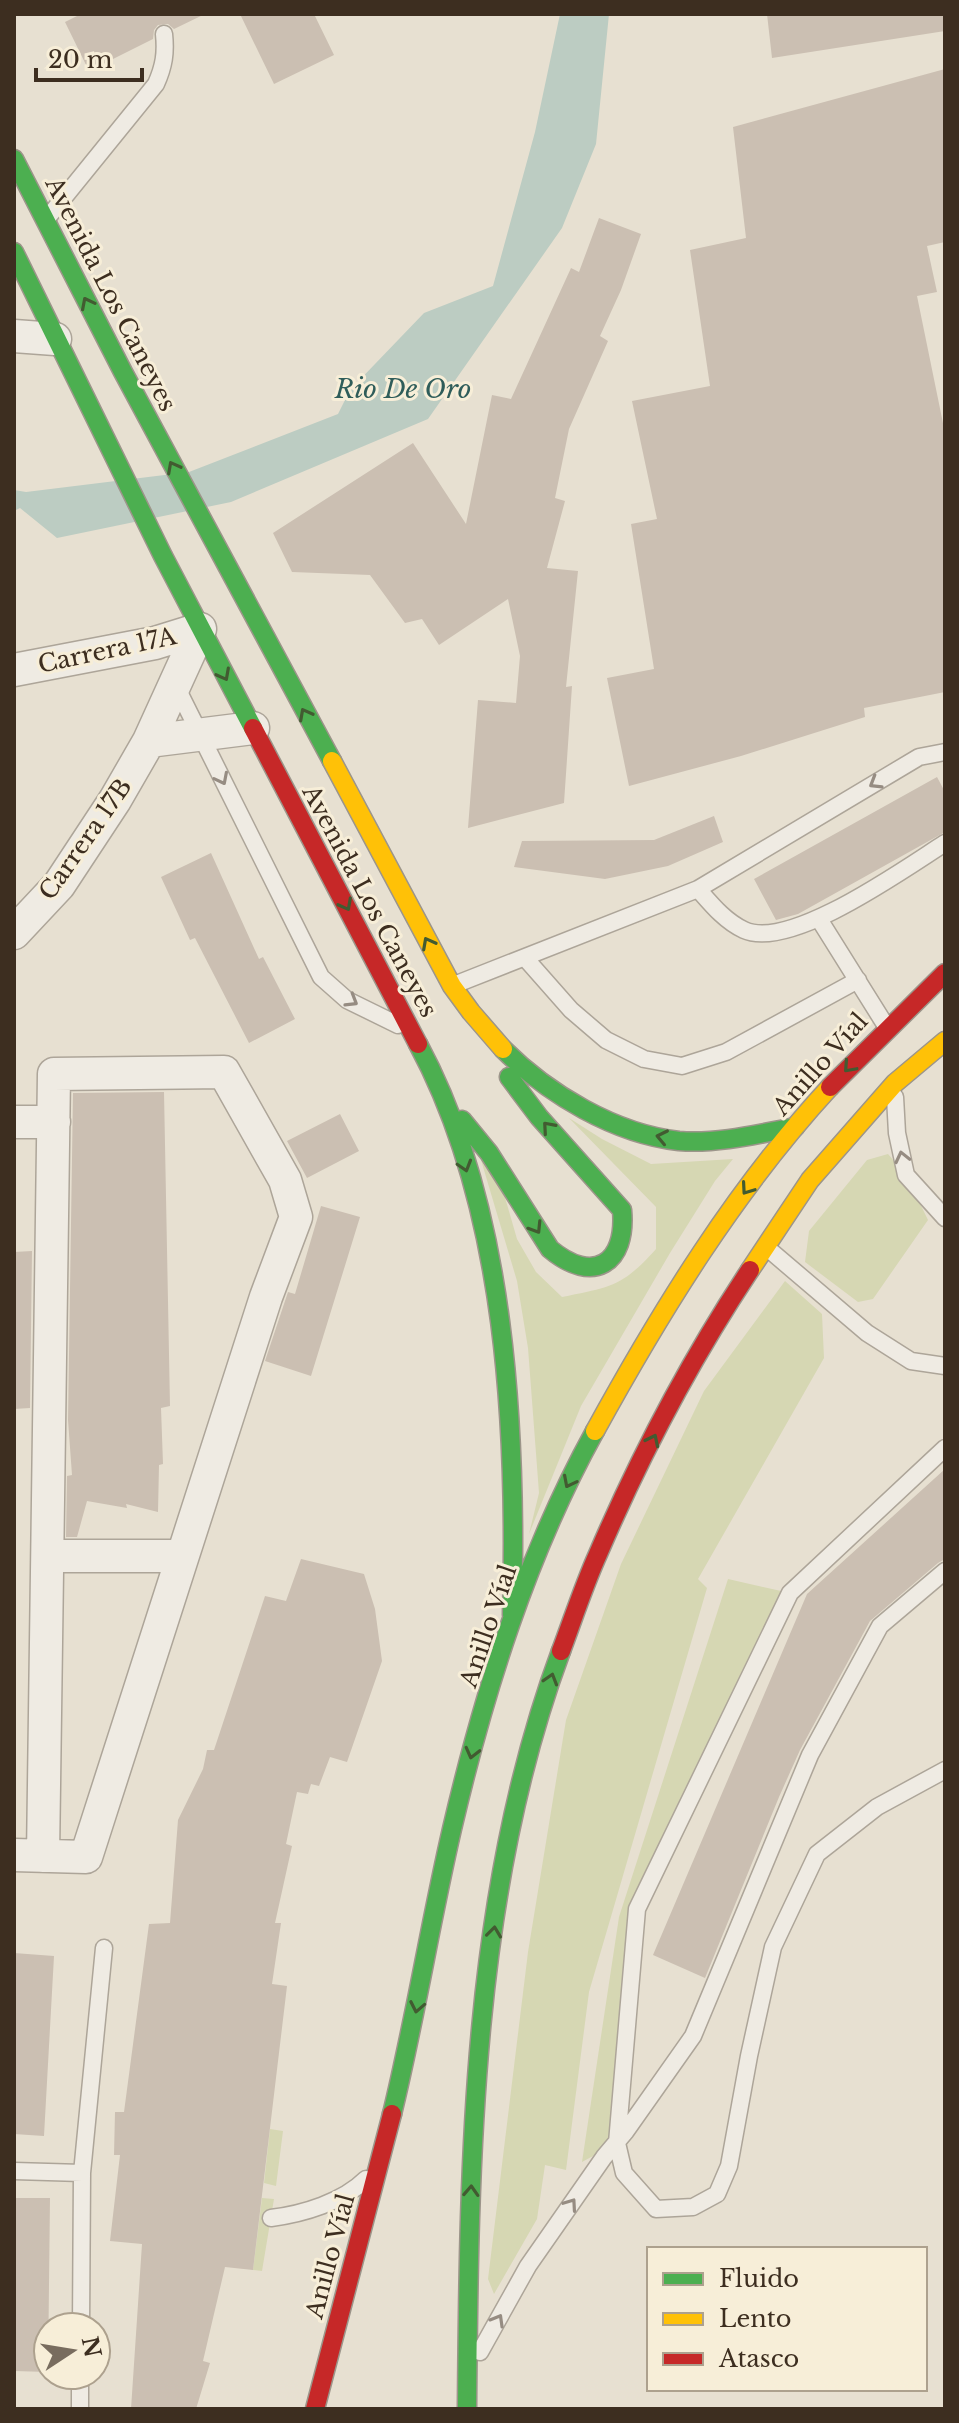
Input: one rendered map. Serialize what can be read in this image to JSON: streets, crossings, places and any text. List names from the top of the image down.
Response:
{
  "streets": {
    "main road": ["Avenida Los Caneyes", "Anillo Víal"],
    "street": ["Carrera 17A", "Carrera 17B"]
  },
  "crossings": [
    ["Avenida Los Caneyes", "Carrera 17A"],
    ["Avenida Los Caneyes", "Carrera 17B"],
    ["Avenida Los Caneyes", "Anillo Víal"],
    ["Carrera 17A", "Carrera 17B"]
  ],
  "water": ["Rio De Oro"],
  "legend": ["Fluido", "Lento", "Atasco"],
  "scale_bar": "20 m",
  "north": "right"
}
